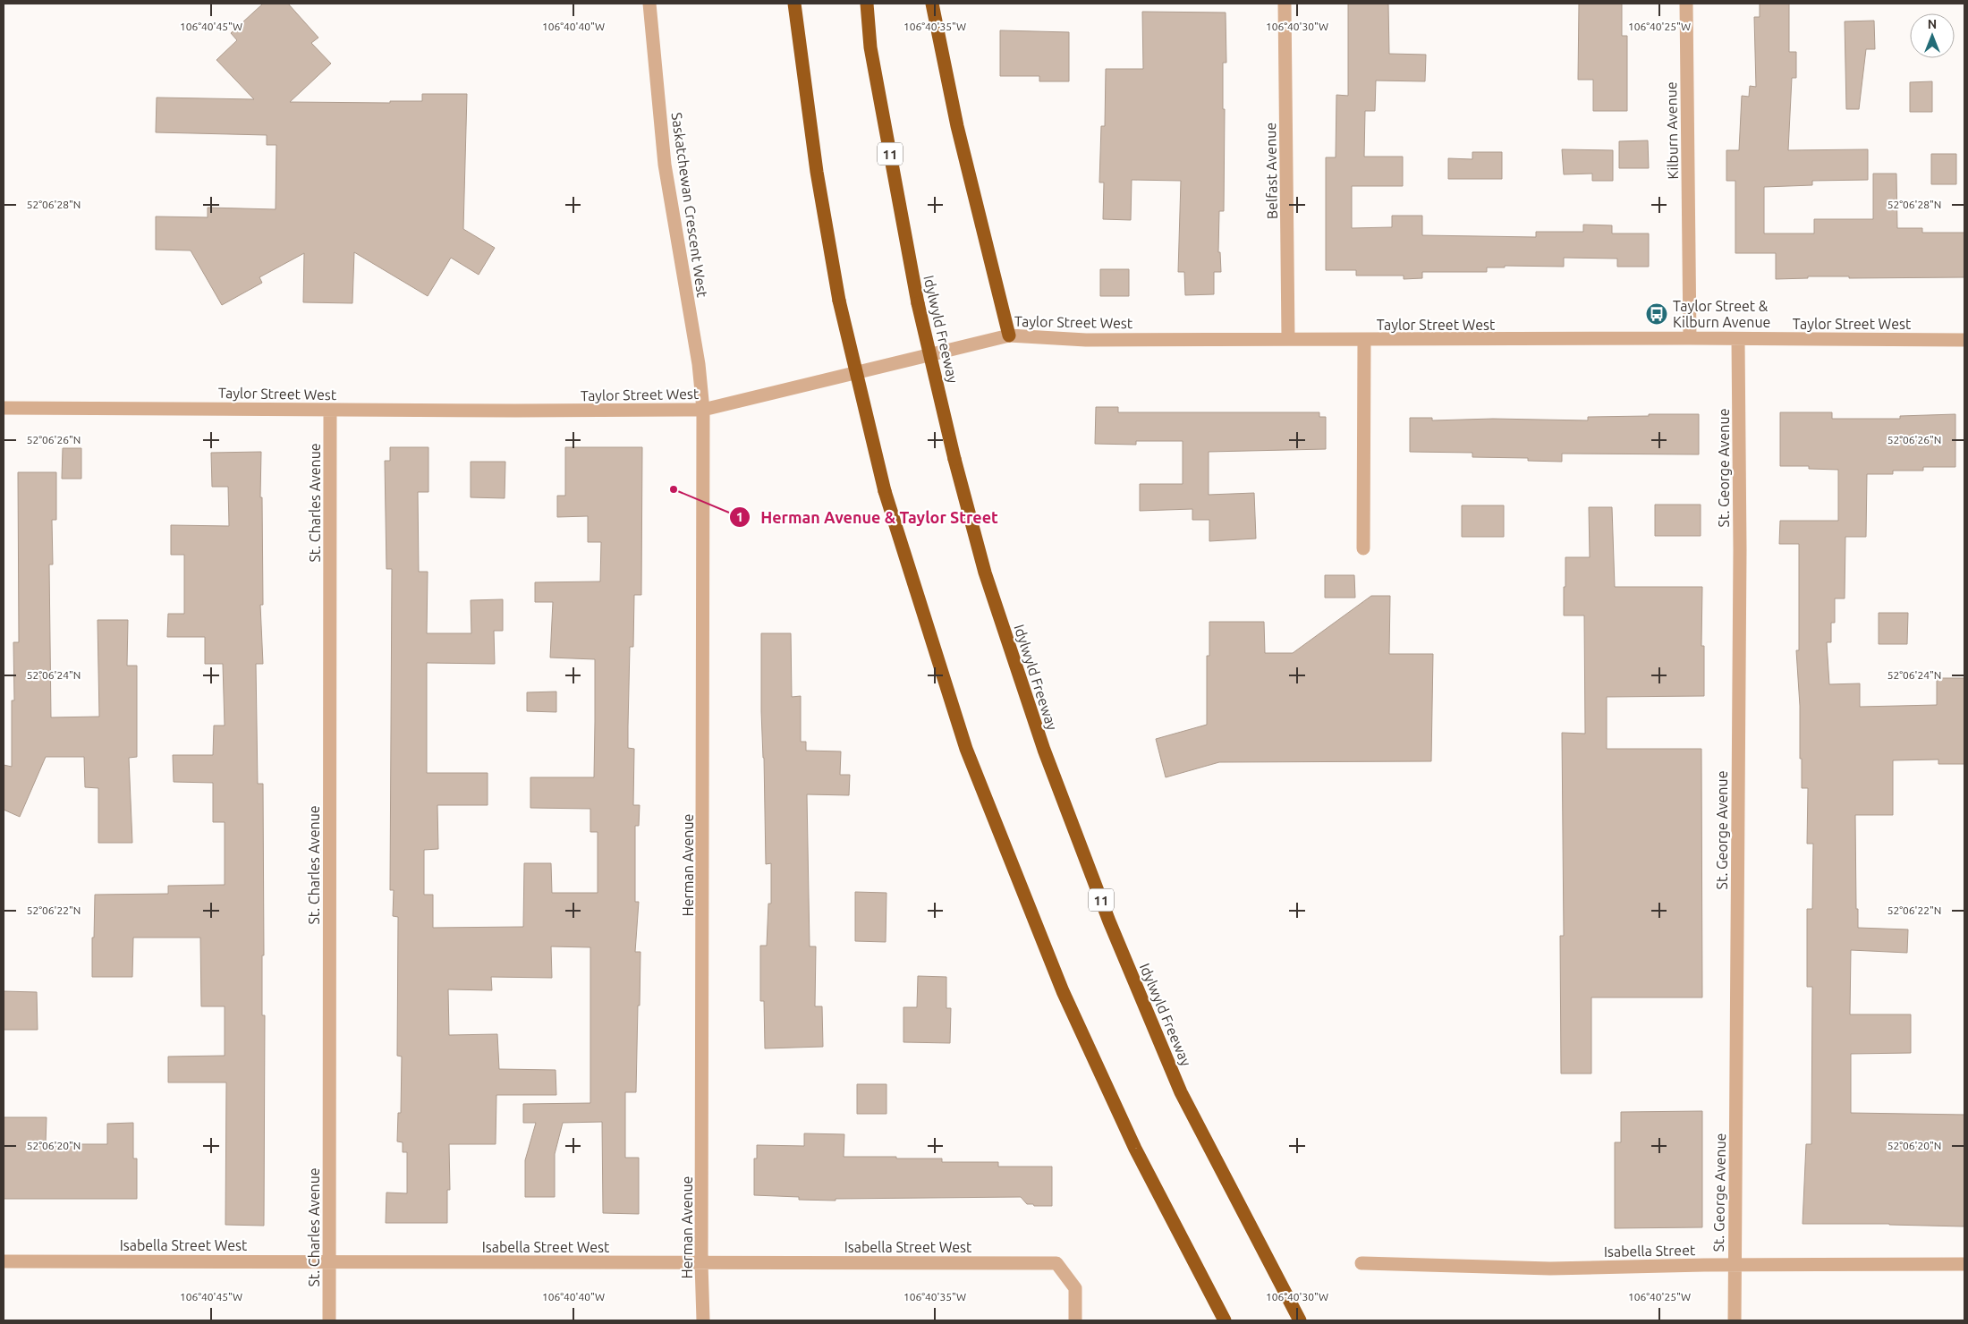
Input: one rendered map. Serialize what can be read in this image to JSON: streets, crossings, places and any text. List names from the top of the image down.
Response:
{
  "streets": {
    "highway": ["11", "Idylwyld Freeway"],
    "street": [
      "Kilburn Avenue",
      "Belfast Avenue",
      "Saskatchewan Crescent West",
      "Taylor Street West",
      "St. George Avenue",
      "St. Charles Avenue",
      "Herman Avenue",
      "Isabella Street West",
      "Isabella Street"
    ]
  },
  "crossings": [
    ["Kilburn Avenue", "Taylor Street West"],
    ["Belfast Avenue", "Taylor Street West"],
    ["Saskatchewan Crescent West", "Taylor Street West"],
    ["Saskatchewan Crescent West", "Herman Avenue"],
    ["Taylor Street West", "St. George Avenue"],
    ["Taylor Street West", "St. Charles Avenue"],
    ["Taylor Street West", "Herman Avenue"],
    ["St. George Avenue", "Isabella Street"],
    ["St. Charles Avenue", "Isabella Street West"],
    ["Herman Avenue", "Isabella Street West"]
  ],
  "places": {
    "bus stop": ["Taylor Street & Kilburn Avenue"],
    "other": ["Herman Avenue & Taylor Street"]
  },
  "north": "top",
  "coordinates": [
    "106°40'45\"W",
    "106°40'40\"W",
    "106°40'35\"W",
    "106°40'30\"W",
    "106°40'25\"W",
    "52°06'28\"N",
    "52°06'26\"N",
    "52°06'24\"N",
    "52°06'22\"N",
    "52°06'20\"N"
  ]
}
